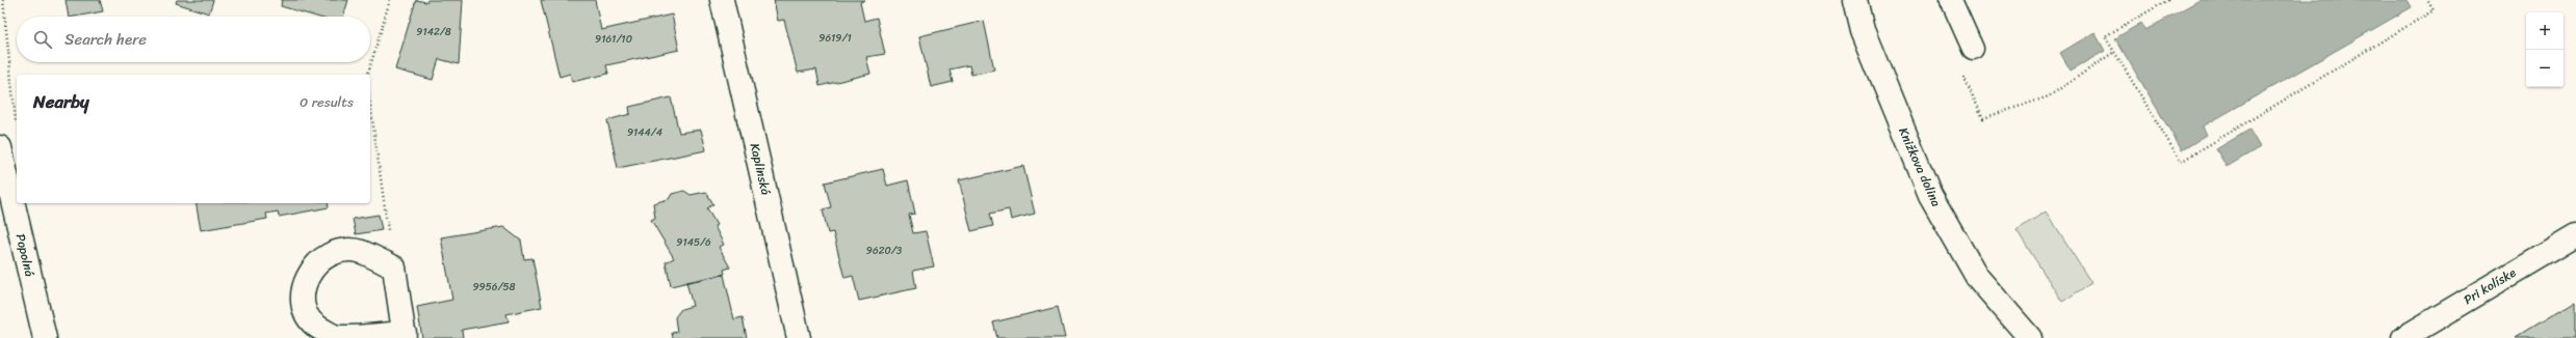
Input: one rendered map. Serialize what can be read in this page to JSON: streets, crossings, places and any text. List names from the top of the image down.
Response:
{
  "streets": {
    "street": [
      "Knižkova dolina",
      "Kaplinská",
      "Popolná",
      "Pri kolíske"
    ]
  },
  "house_numbers": [
    "9142/8",
    "9619/1",
    "9161/10",
    "9144/4",
    "9145/6",
    "9620/3",
    "9956/58"
  ],
  "page": {
    "map_buttons": ["+", "−"],
    "search": "Search here",
    "heading": ["Nearby", "0 results"]
  }
}
